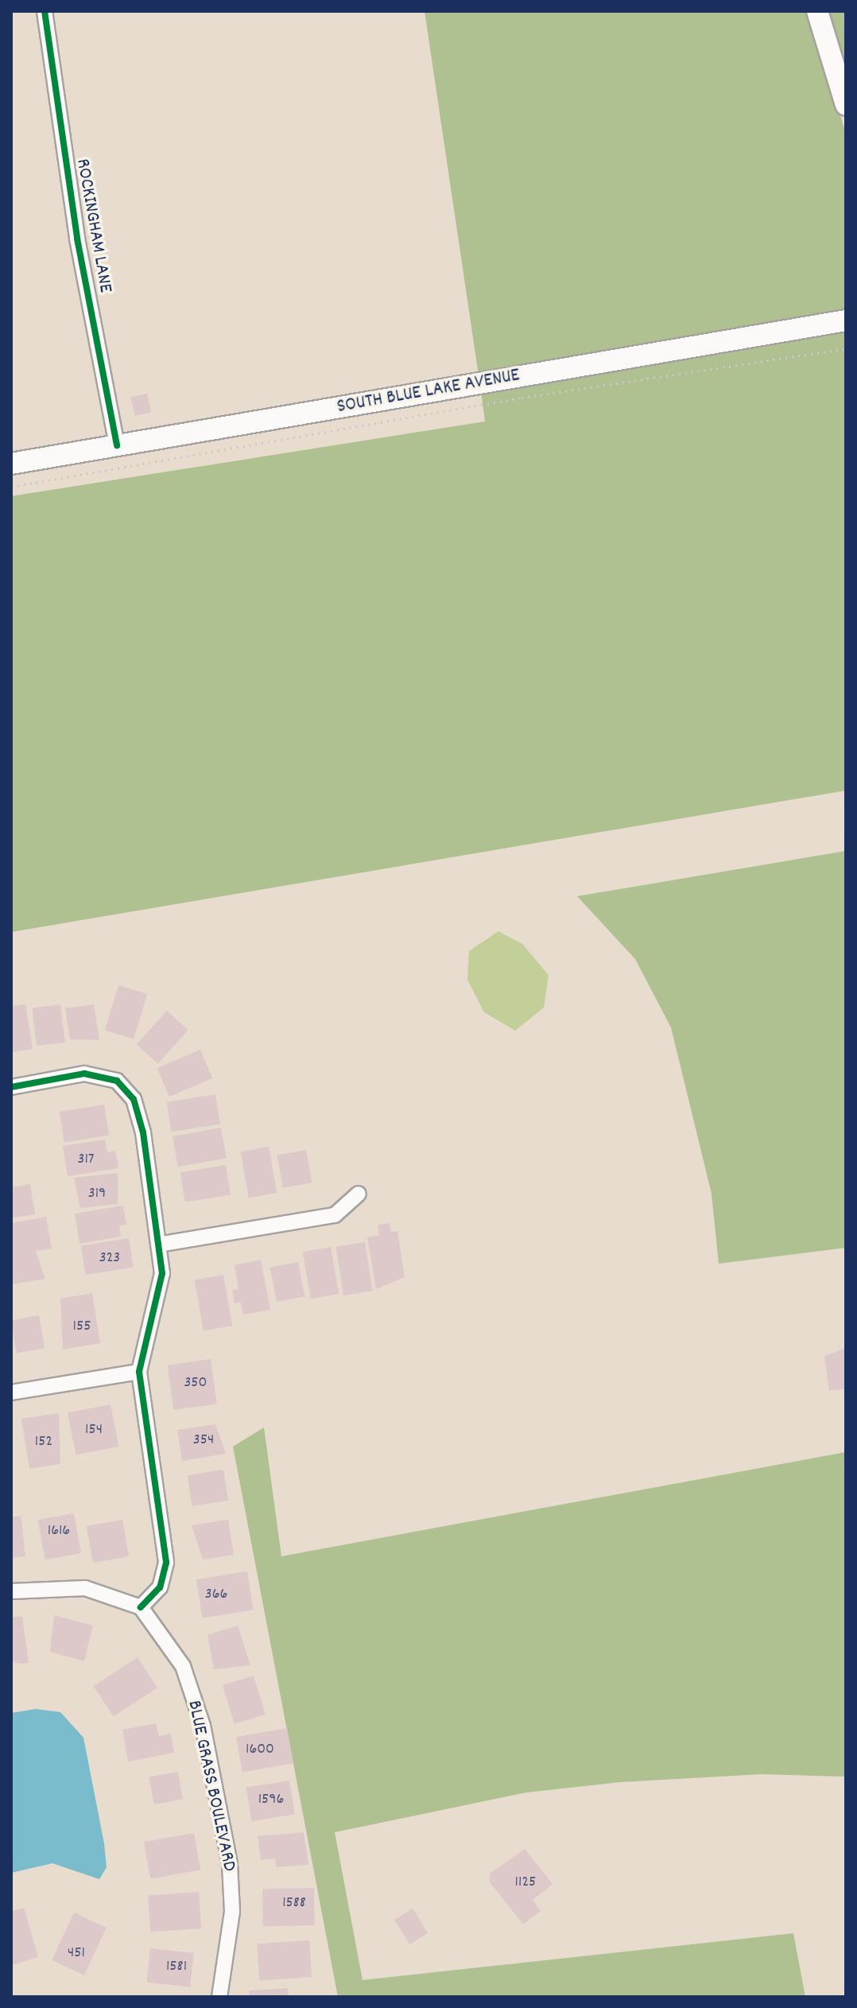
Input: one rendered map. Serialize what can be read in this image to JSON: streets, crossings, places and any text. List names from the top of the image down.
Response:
{
  "streets": {
    "main road": ["SOUTH BLUE LAKE AVENUE"],
    "street": ["ROCKINGHAM LANE", "BLUE GRASS BOULEVARD"]
  },
  "crossings": [
    ["ROCKINGHAM LANE", "SOUTH BLUE LAKE AVENUE"]
  ],
  "house_numbers": [
    "317",
    "319",
    "323",
    "155",
    "350",
    "154",
    "354",
    "152",
    "1616",
    "366",
    "1600",
    "1596",
    "1125",
    "1588",
    "451",
    "1581"
  ]
}
